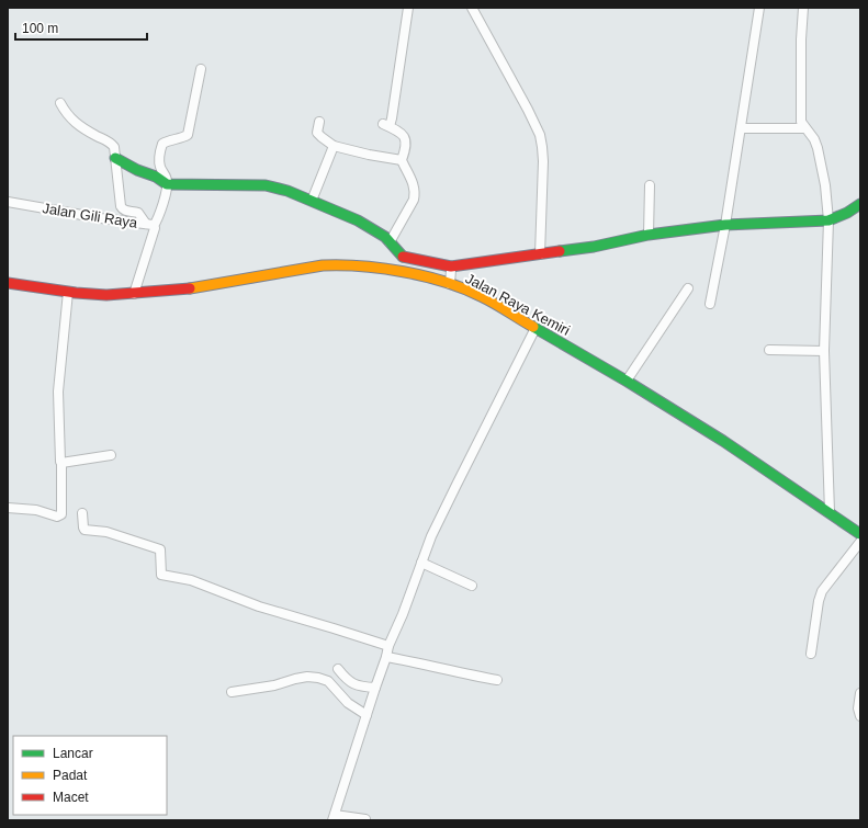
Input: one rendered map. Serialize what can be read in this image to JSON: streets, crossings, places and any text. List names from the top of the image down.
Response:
{
  "streets": {
    "street": ["Jalan Gili Raya", "Jalan Raya Kemiri"]
  },
  "crossings": [
    ["Jalan Gili Raya", "Jalan Raya Kemiri"]
  ],
  "legend": ["Lancar", "Padat", "Macet"],
  "scale_bar": "100 m"
}
